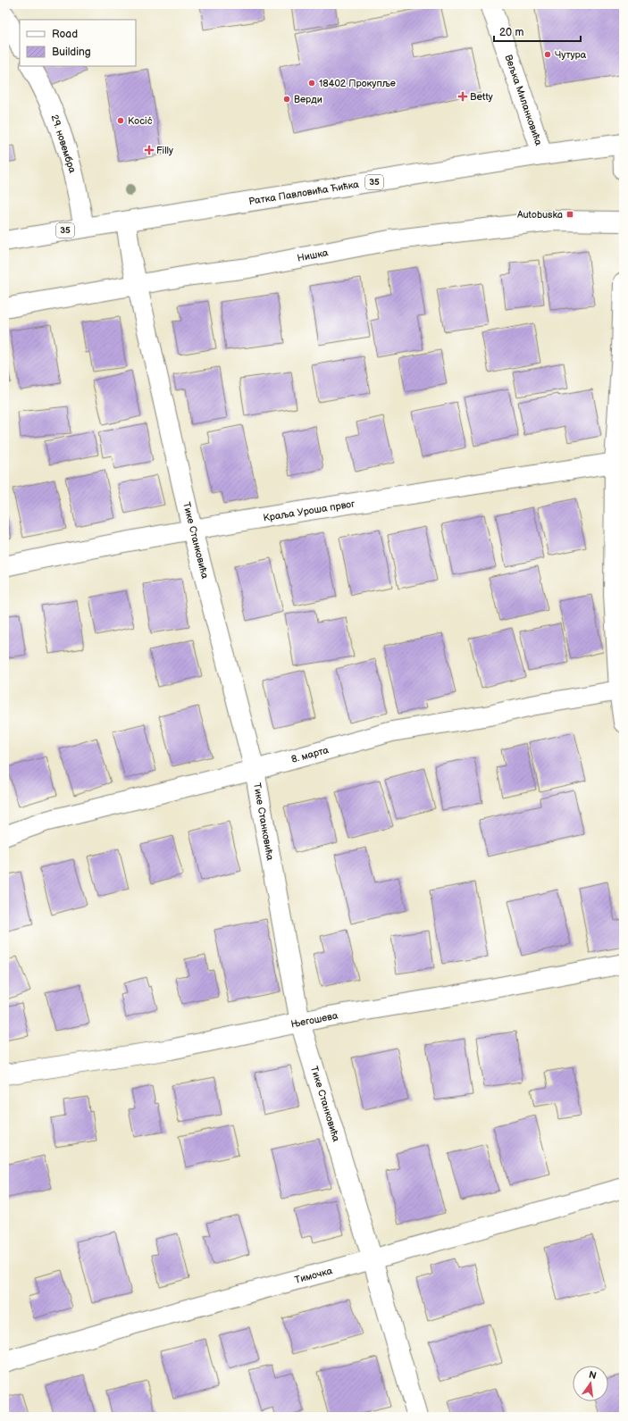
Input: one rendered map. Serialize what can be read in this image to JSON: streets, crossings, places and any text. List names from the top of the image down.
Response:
{
  "streets": {
    "street": [
      "Вељка Миланковића",
      "29. новембра",
      "35",
      "Ратка Павловића Ћићка",
      "Нишка",
      "Краља Уроша првог",
      "Тике Станковића",
      "8. марта",
      "Његошева",
      "Тимочка"
    ]
  },
  "crossings": [
    ["Вељка Миланковића", "Ратка Павловића Ћићка"],
    ["29. новембра", "Ратка Павловића Ћићка"],
    ["Ратка Павловића Ћићка", "Тике Станковића"],
    ["Нишка", "Тике Станковића"],
    ["Краља Уроша првог", "Тике Станковића"],
    ["Тике Станковића", "8. марта"],
    ["Тике Станковића", "Његошева"],
    ["Тике Станковића", "Тимочка"]
  ],
  "places": {
    "other": [
      "Чутура",
      "18402 Прокупље",
      "Верди",
      "Kocić"
    ],
    "health": ["Betty", "Filly"],
    "transit": ["Autobuska"]
  },
  "legend": ["Road", "Building"],
  "scale_bar": "20 m",
  "north": "top"
}
